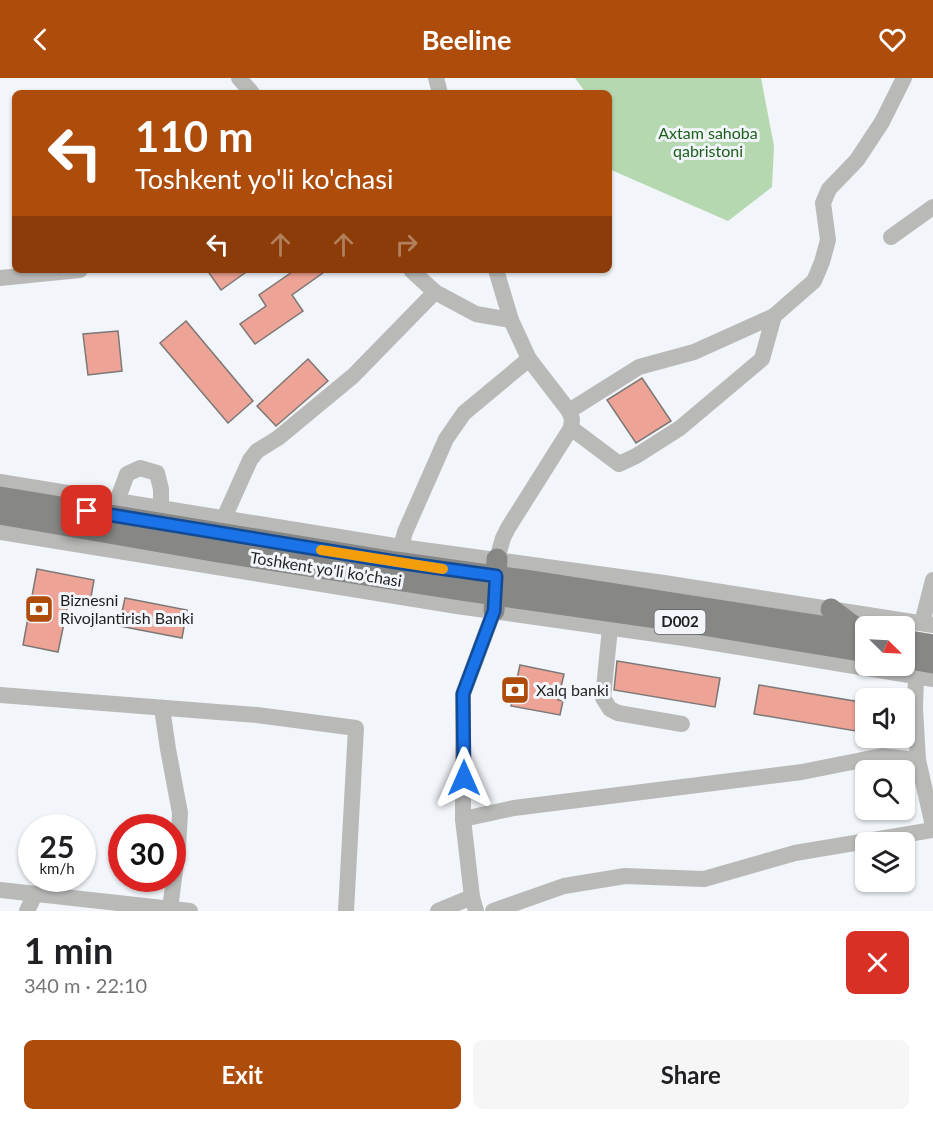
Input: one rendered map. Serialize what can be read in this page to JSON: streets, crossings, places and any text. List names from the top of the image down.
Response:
{
  "streets": {
    "main road": ["Toshkent yo'li ko'chasi", "D002"]
  },
  "parks": ["Axtam sahoba qabristoni"],
  "places": {
    "bank": ["Biznesni Rivojlantirish Banki", "Xalq banki"]
  },
  "north": "bottom right",
  "page": {
    "header": "Beeline",
    "turn": ["110 m", "Toshkent yo'li ko'chasi"],
    "speed": "25 km/h",
    "limit": "30",
    "heading": ["1 min", "340 m · 22:10"],
    "buttons": ["Exit", "Share"]
  }
}
